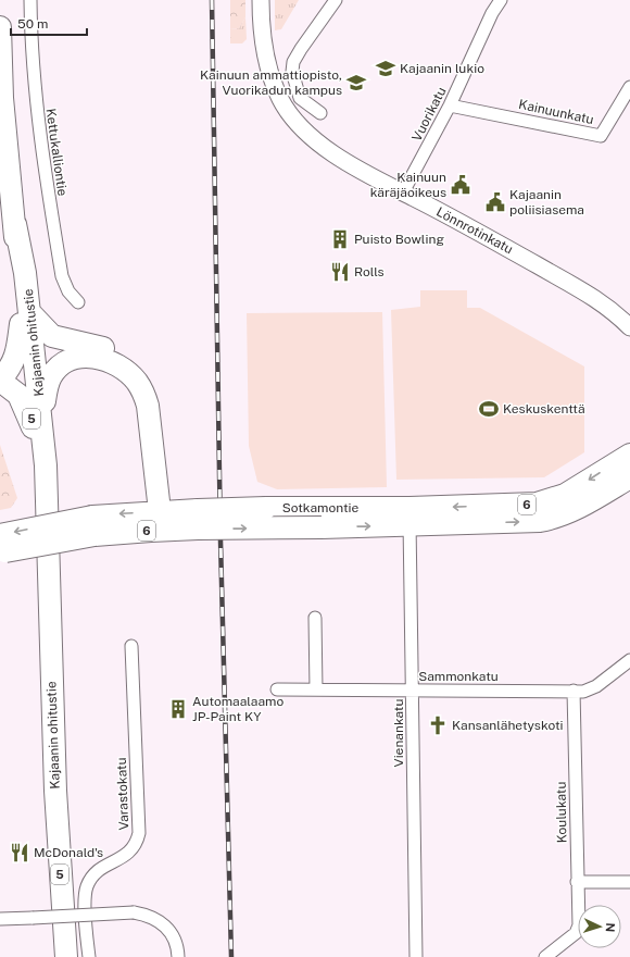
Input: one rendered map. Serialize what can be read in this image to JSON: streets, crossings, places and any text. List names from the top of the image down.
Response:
{
  "streets": {
    "highway": [
      "Kajaanin ohitustie",
      "5",
      "6",
      "Sotkamontie"
    ],
    "street": [
      "Kainuunkatu",
      "Vuorikatu",
      "Kettukalliontie",
      "Lönnrotinkatu",
      "Sammonkatu",
      "Vienankatu",
      "Varastokatu",
      "Koulukatu"
    ]
  },
  "crossings": [
    ["Kainuunkatu", "Vuorikatu"],
    ["Vuorikatu", "Lönnrotinkatu"],
    ["Sotkamontie", "Vienankatu"],
    ["Sammonkatu", "Vienankatu"],
    ["Sammonkatu", "Koulukatu"]
  ],
  "places": {
    "school or university": ["Kajaanin lukio", "Kainuun ammattiopisto, Vuorikadun kampus"],
    "public building": ["Kainuun käräjäoikeus", "Kajaanin poliisiasema"],
    "building": ["Puisto Bowling", "Automaalaamo JP-Paint KY"],
    "restaurant": ["Rolls", "McDonald's"],
    "sports": ["Keskuskenttä"],
    "church": ["Kansanlähetyskoti"]
  },
  "scale_bar": "50 m",
  "north": "right"
}
